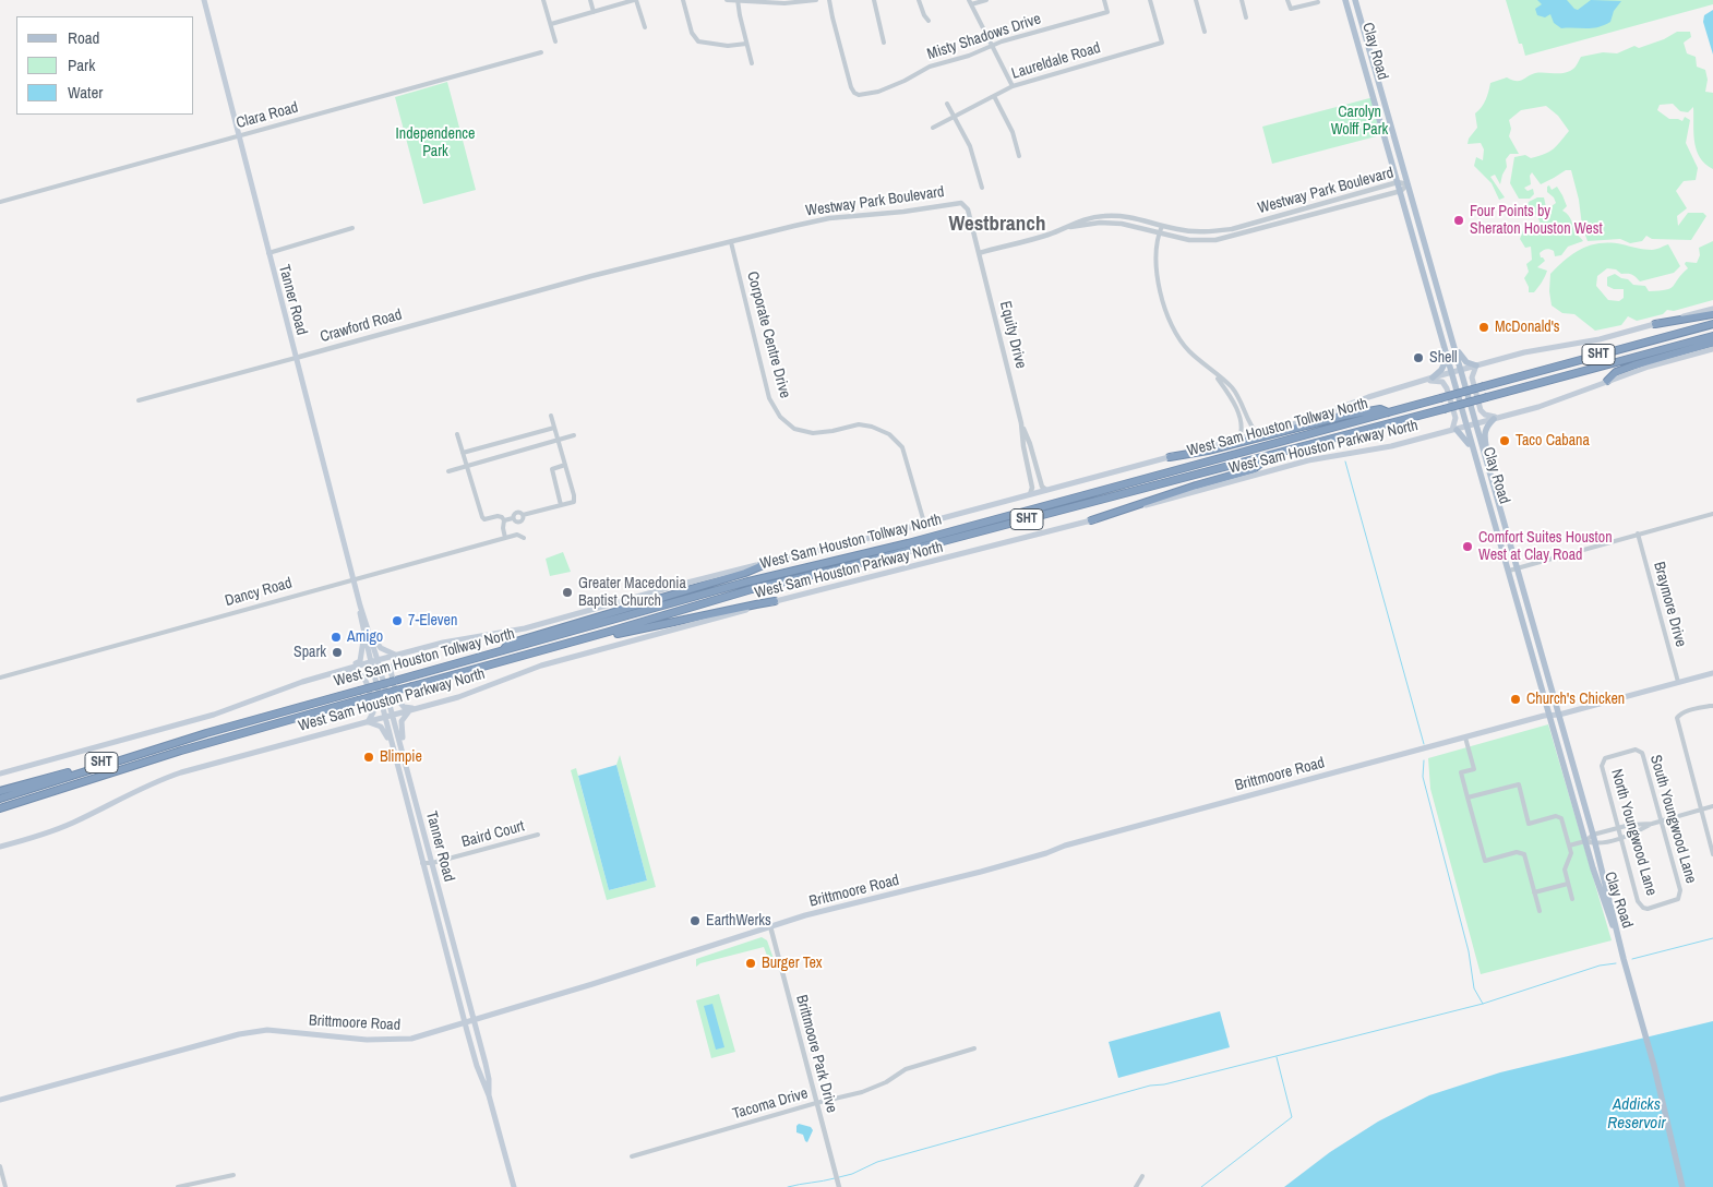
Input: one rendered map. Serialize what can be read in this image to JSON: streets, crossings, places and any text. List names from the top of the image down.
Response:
{
  "streets": {
    "highway": ["SHT", "West Sam Houston Tollway North"],
    "main road": [
      "Clay Road",
      "Tanner Road",
      "West Sam Houston Parkway North",
      "Brittmoore Road"
    ],
    "street": [
      "Misty Shadows Drive",
      "Laureldale Road",
      "Clara Road",
      "Westway Park Boulevard",
      "Crawford Road",
      "Corporate Centre Drive",
      "Equity Drive",
      "Dancy Road",
      "Braymore Drive",
      "South Youngwood Lane",
      "North Youngwood Lane",
      "Baird Court",
      "Brittmoore Park Drive",
      "Tacoma Drive"
    ]
  },
  "crossings": [
    ["Clay Road", "Westway Park Boulevard"],
    ["Clay Road", "West Sam Houston Parkway North"],
    ["Clay Road", "Brittmoore Road"],
    ["Clara Road", "Tanner Road"],
    ["Westway Park Boulevard", "Crawford Road"],
    ["Westway Park Boulevard", "Corporate Centre Drive"],
    ["Westway Park Boulevard", "Equity Drive"],
    ["Tanner Road", "Crawford Road"],
    ["Tanner Road", "West Sam Houston Parkway North"],
    ["Tanner Road", "Dancy Road"],
    ["Tanner Road", "Brittmoore Road"],
    ["Tanner Road", "Baird Court"],
    ["Corporate Centre Drive", "West Sam Houston Parkway North"],
    ["Equity Drive", "West Sam Houston Parkway North"],
    ["SHT", "West Sam Houston Tollway North"],
    ["Braymore Drive", "Brittmoore Road"],
    ["Brittmoore Road", "Brittmoore Park Drive"],
    ["South Youngwood Lane", "North Youngwood Lane"],
    ["Brittmoore Park Drive", "Tacoma Drive"]
  ],
  "districts": ["Westbranch"],
  "water": ["Addicks Reservoir"],
  "parks": ["Carolyn Wolff Park", "Independence Park"],
  "places": [
    "Four Points by Sheraton Houston West",
    "McDonald's",
    "Shell",
    "Taco Cabana",
    "Comfort Suites Houston West at Clay Road",
    "Greater Macedonia Baptist Church",
    "7-Eleven",
    "Amigo",
    "Spark",
    "Church's Chicken",
    "Blimpie",
    "EarthWerks",
    "Burger Tex"
  ],
  "legend": ["Road", "Park", "Water"]
}
